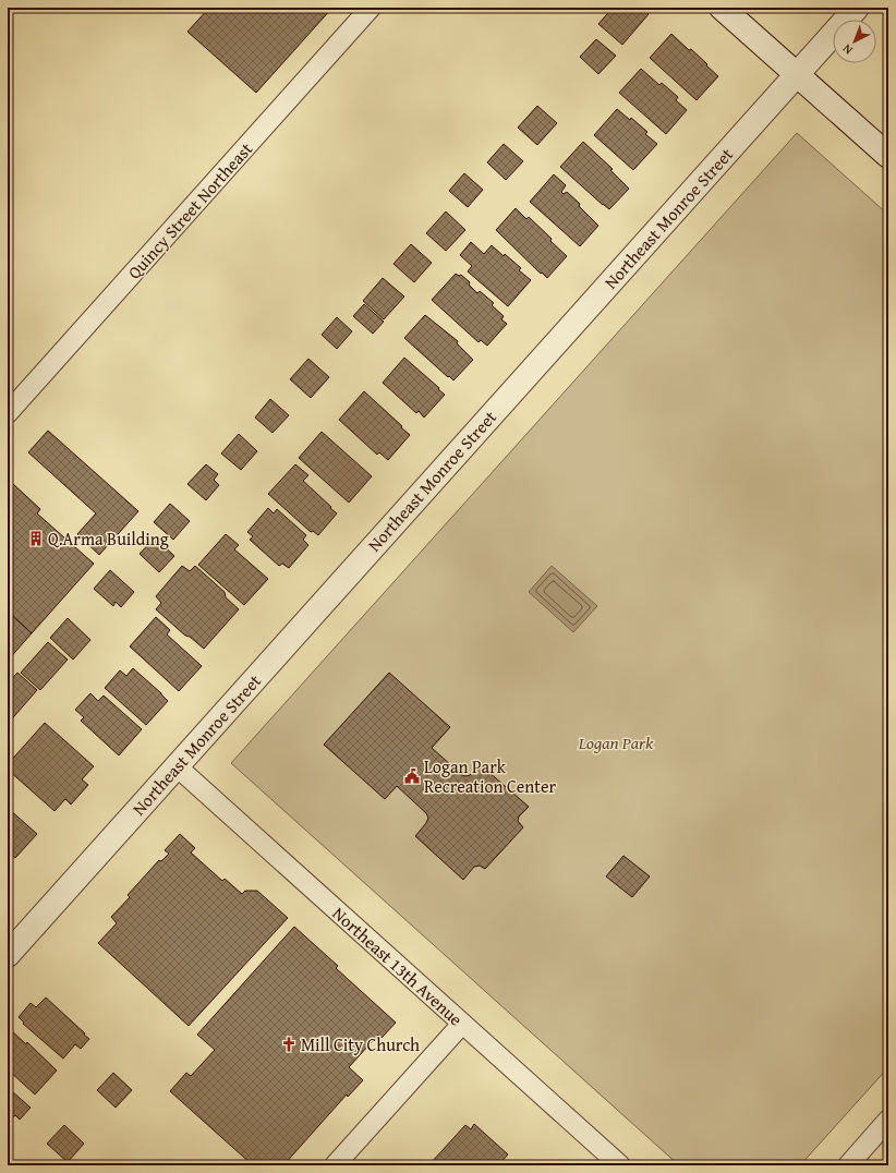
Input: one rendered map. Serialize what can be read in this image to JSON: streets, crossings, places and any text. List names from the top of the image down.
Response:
{
  "streets": {
    "street": ["Quincy Street Northeast", "Northeast Monroe Street", "Northeast 13th Avenue"]
  },
  "crossings": [
    ["Northeast Monroe Street", "Northeast 13th Avenue"]
  ],
  "parks": ["Logan Park"],
  "places": {
    "building": ["Q.Arma Building"],
    "public building": ["Logan Park Recreation Center"],
    "church": ["Mill City Church"]
  },
  "north": "bottom left"
}
